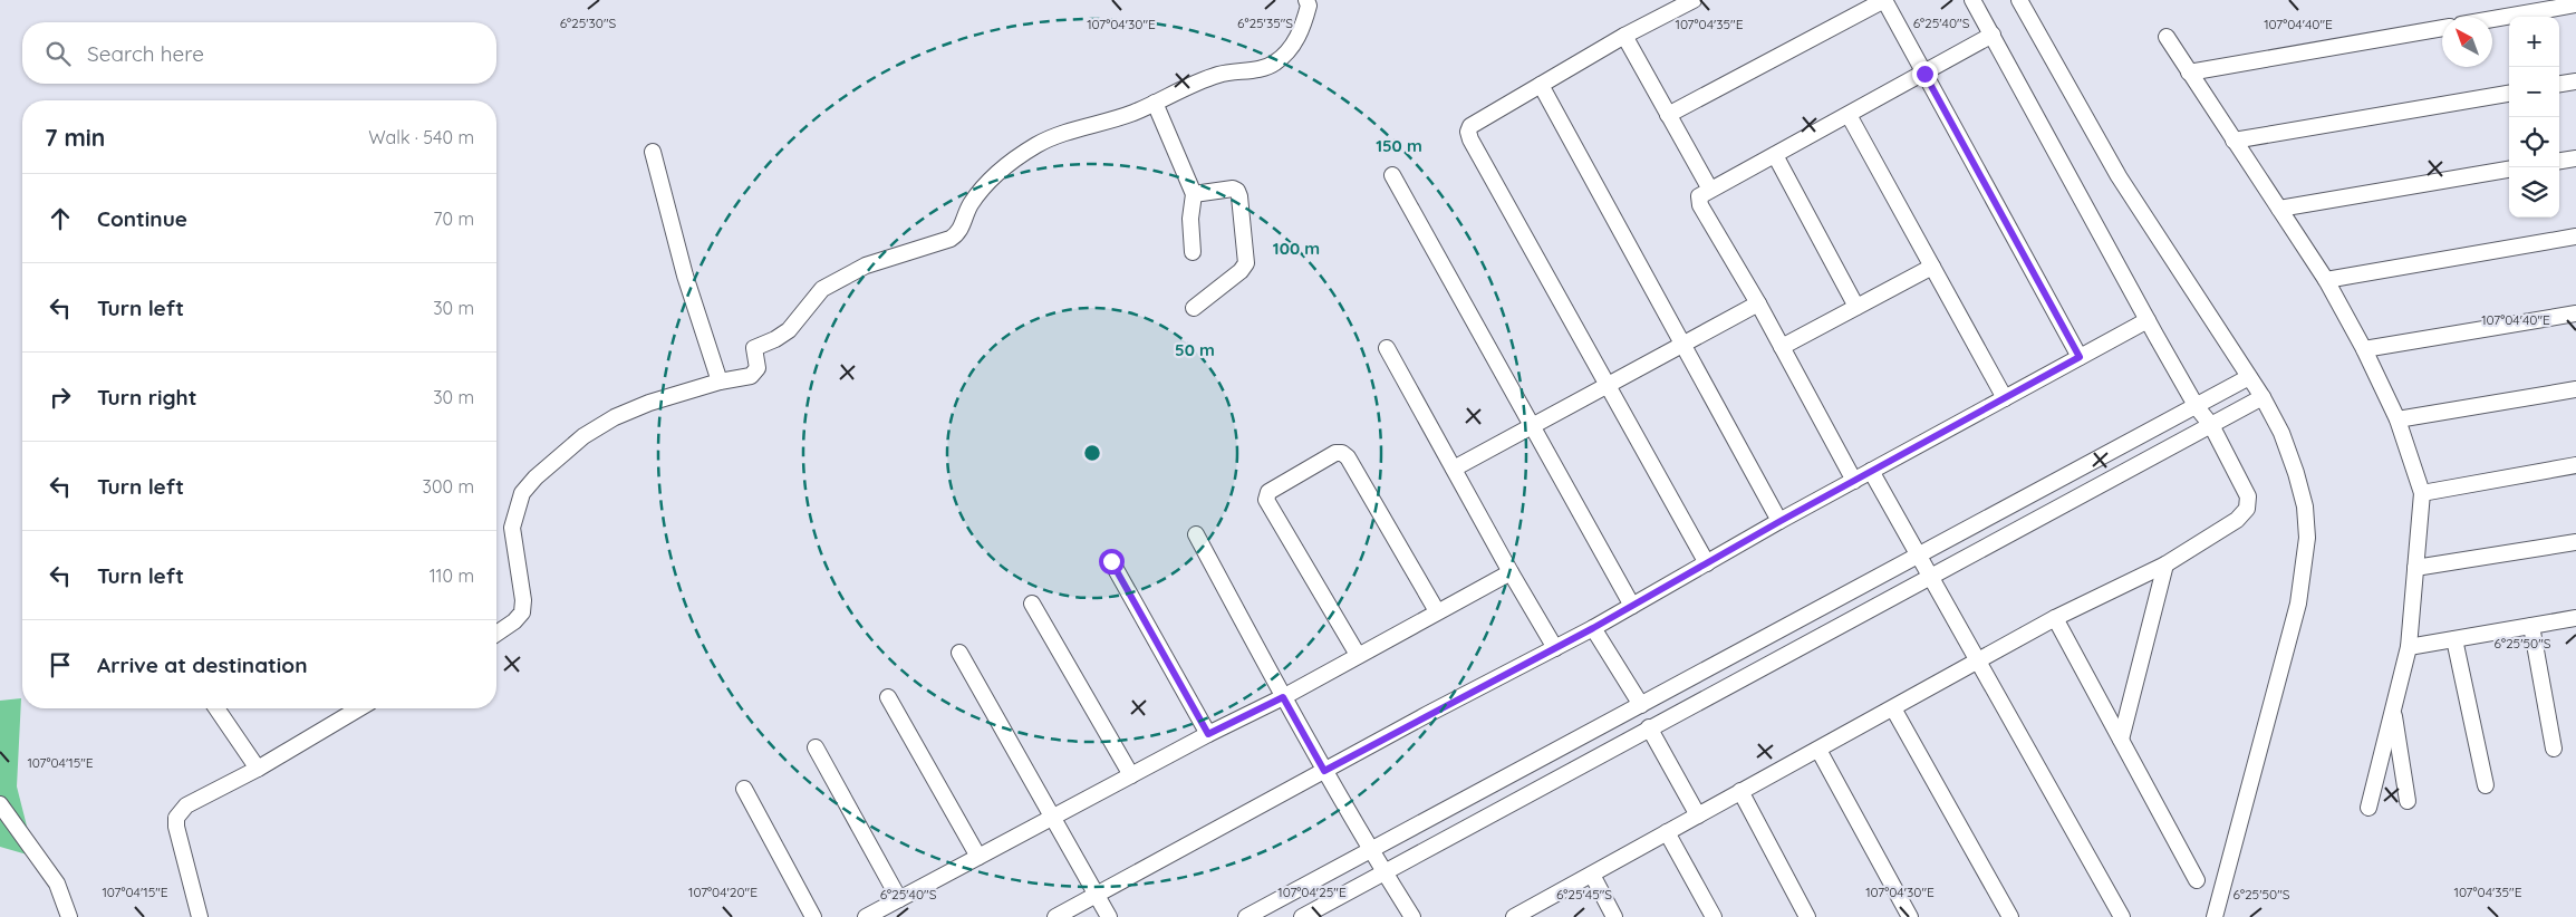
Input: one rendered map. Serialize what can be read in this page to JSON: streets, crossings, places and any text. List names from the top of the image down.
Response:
{
  "north": "top left",
  "page": {
    "map_buttons": ["+", "−"],
    "search": "Search here",
    "heading": ["7 min", "Walk · 540 m"],
    "list": [
      ["Continue", "70 m"],
      ["Turn left", "30 m"],
      ["Turn right", "30 m"],
      ["Turn left", "300 m"],
      ["Turn left", "110 m"],
      "Arrive at destination"
    ]
  },
  "coordinates": [
    "6°25'30\"S",
    "6°25'35\"S",
    "6°25'40\"S",
    "107°04'30\"E",
    "107°04'35\"E",
    "107°04'40\"E",
    "6°25'50\"S",
    "107°04'15\"E",
    "107°04'20\"E",
    "107°04'25\"E",
    "6°25'45\"S"
  ],
  "rings": ["150 m", "100 m", "50 m"]
}
